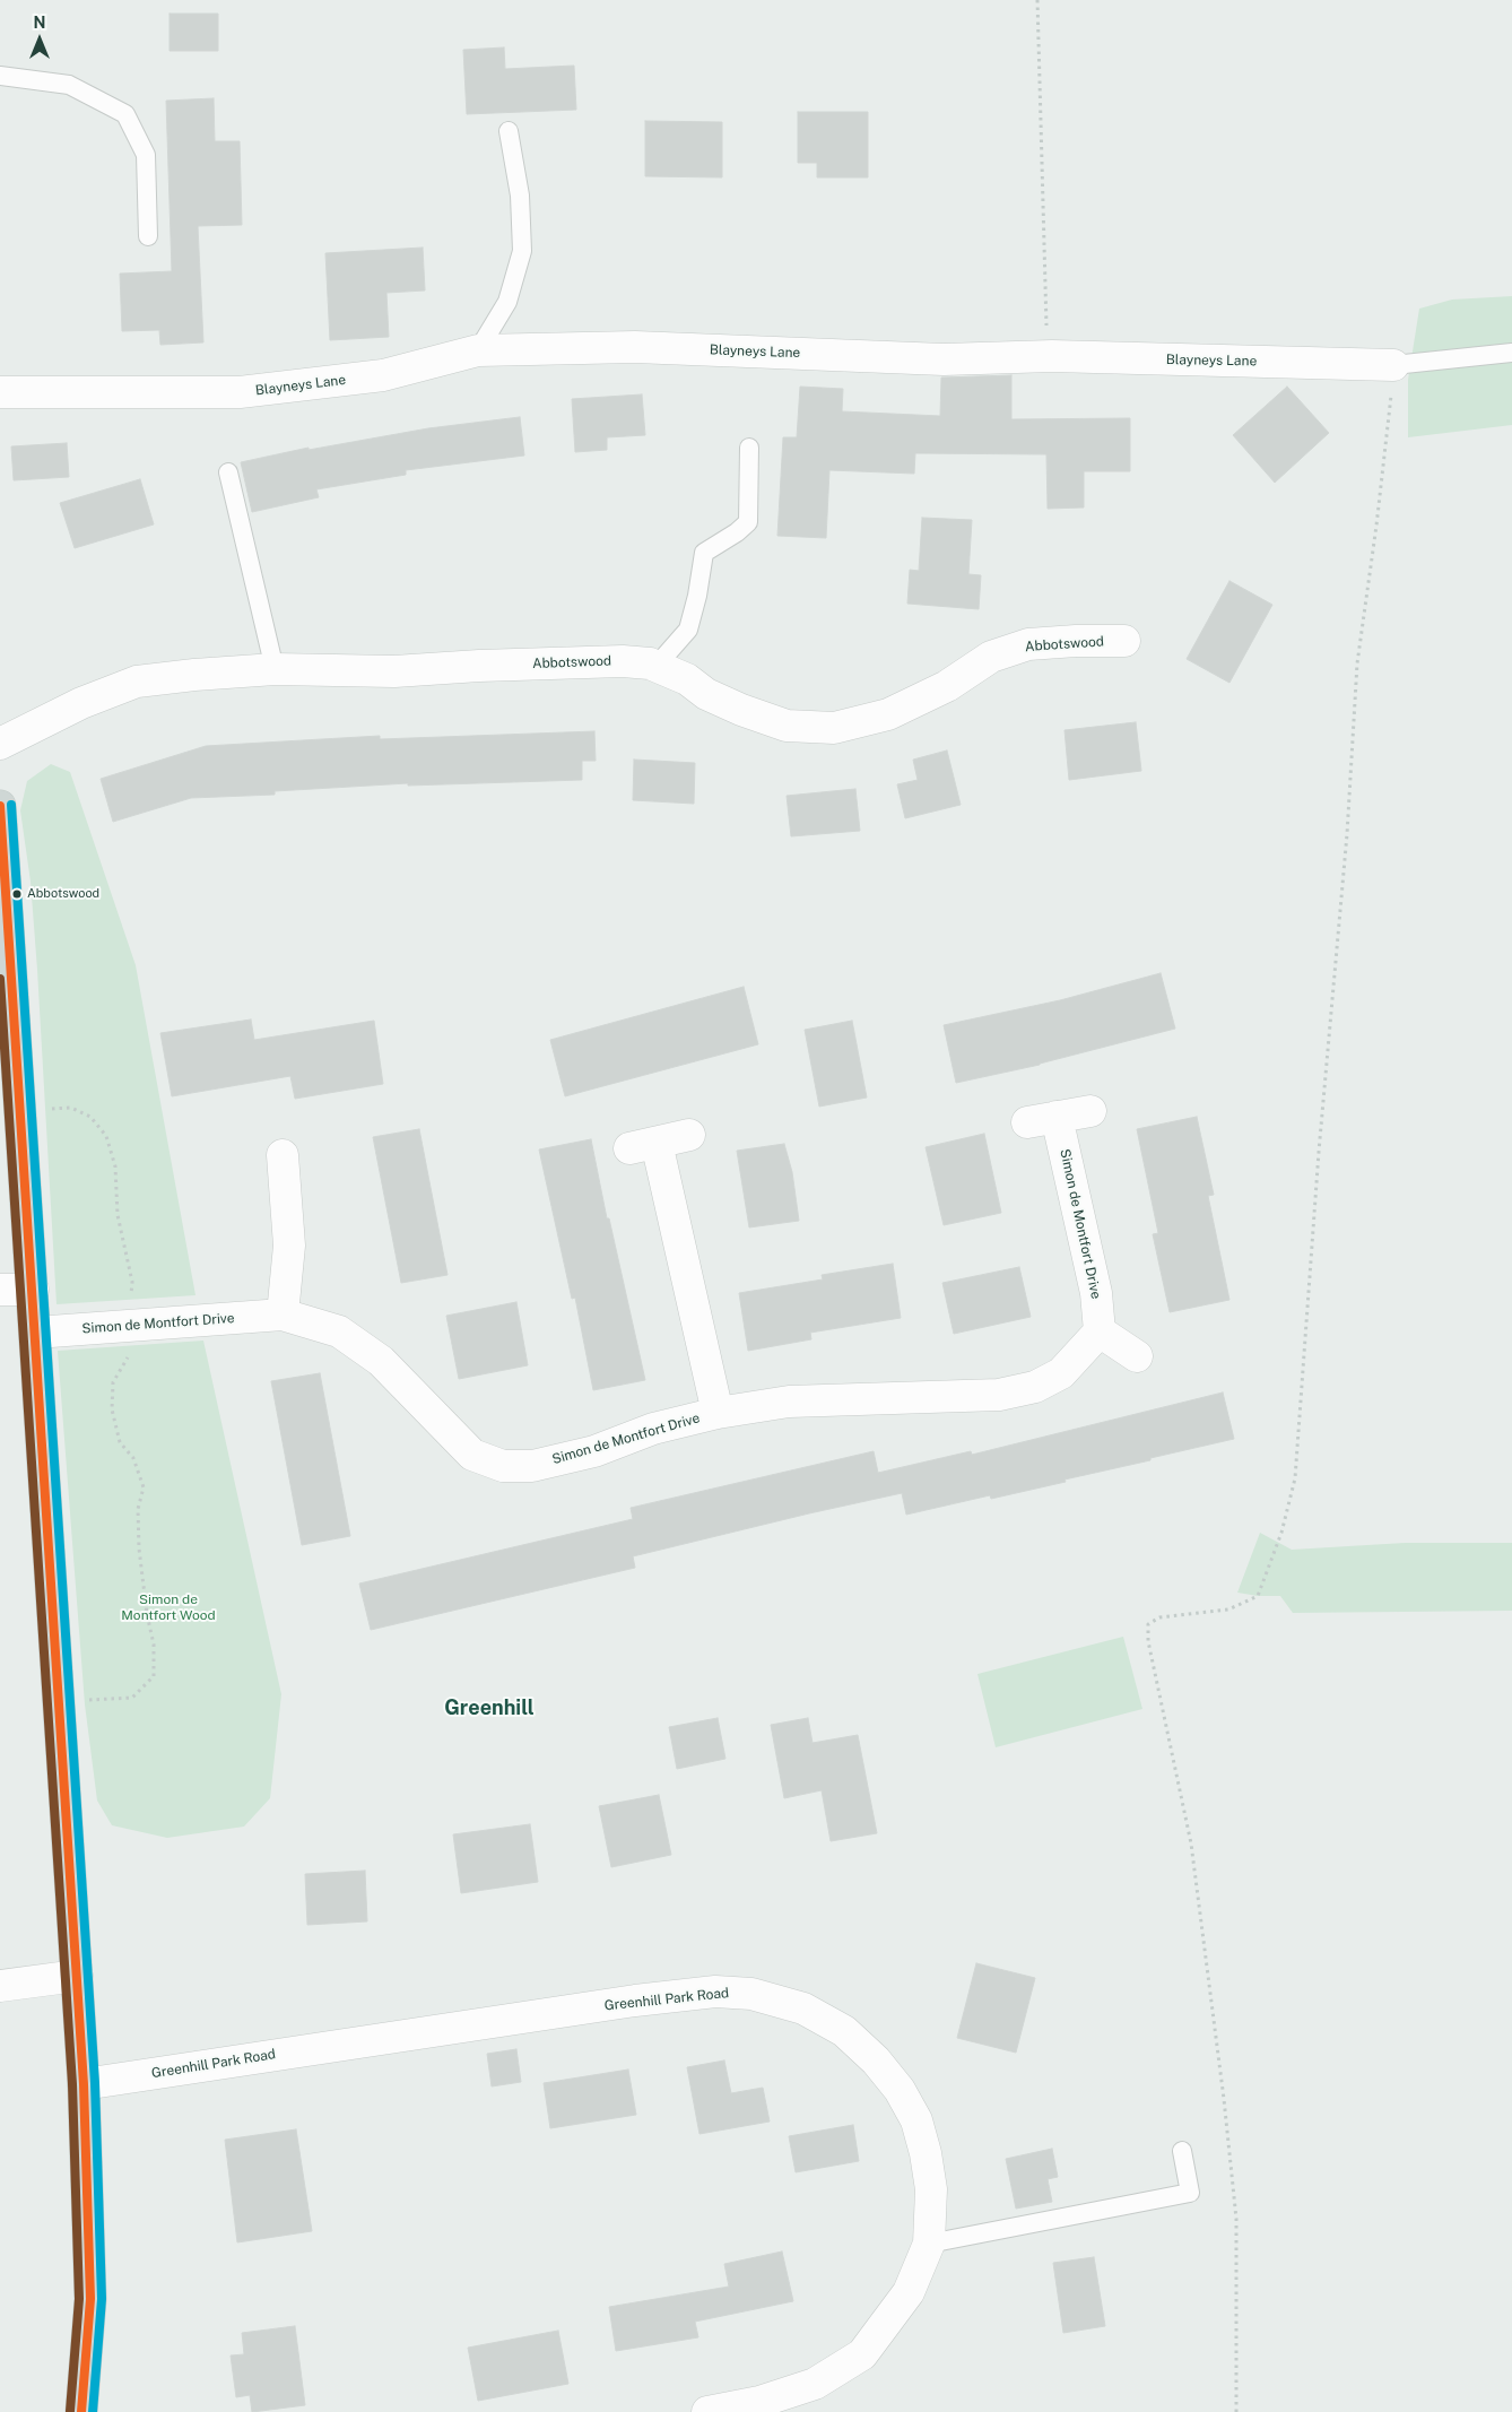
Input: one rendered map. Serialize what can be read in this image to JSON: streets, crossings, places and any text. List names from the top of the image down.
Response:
{
  "streets": {
    "street": [
      "Blayneys Lane",
      "Abbotswood",
      "Simon de Montfort Drive",
      "Greenhill Park Road"
    ]
  },
  "districts": ["Greenhill"],
  "parks": ["Simon de Montfort Wood"],
  "places": ["Abbotswood"],
  "north": "top"
}
